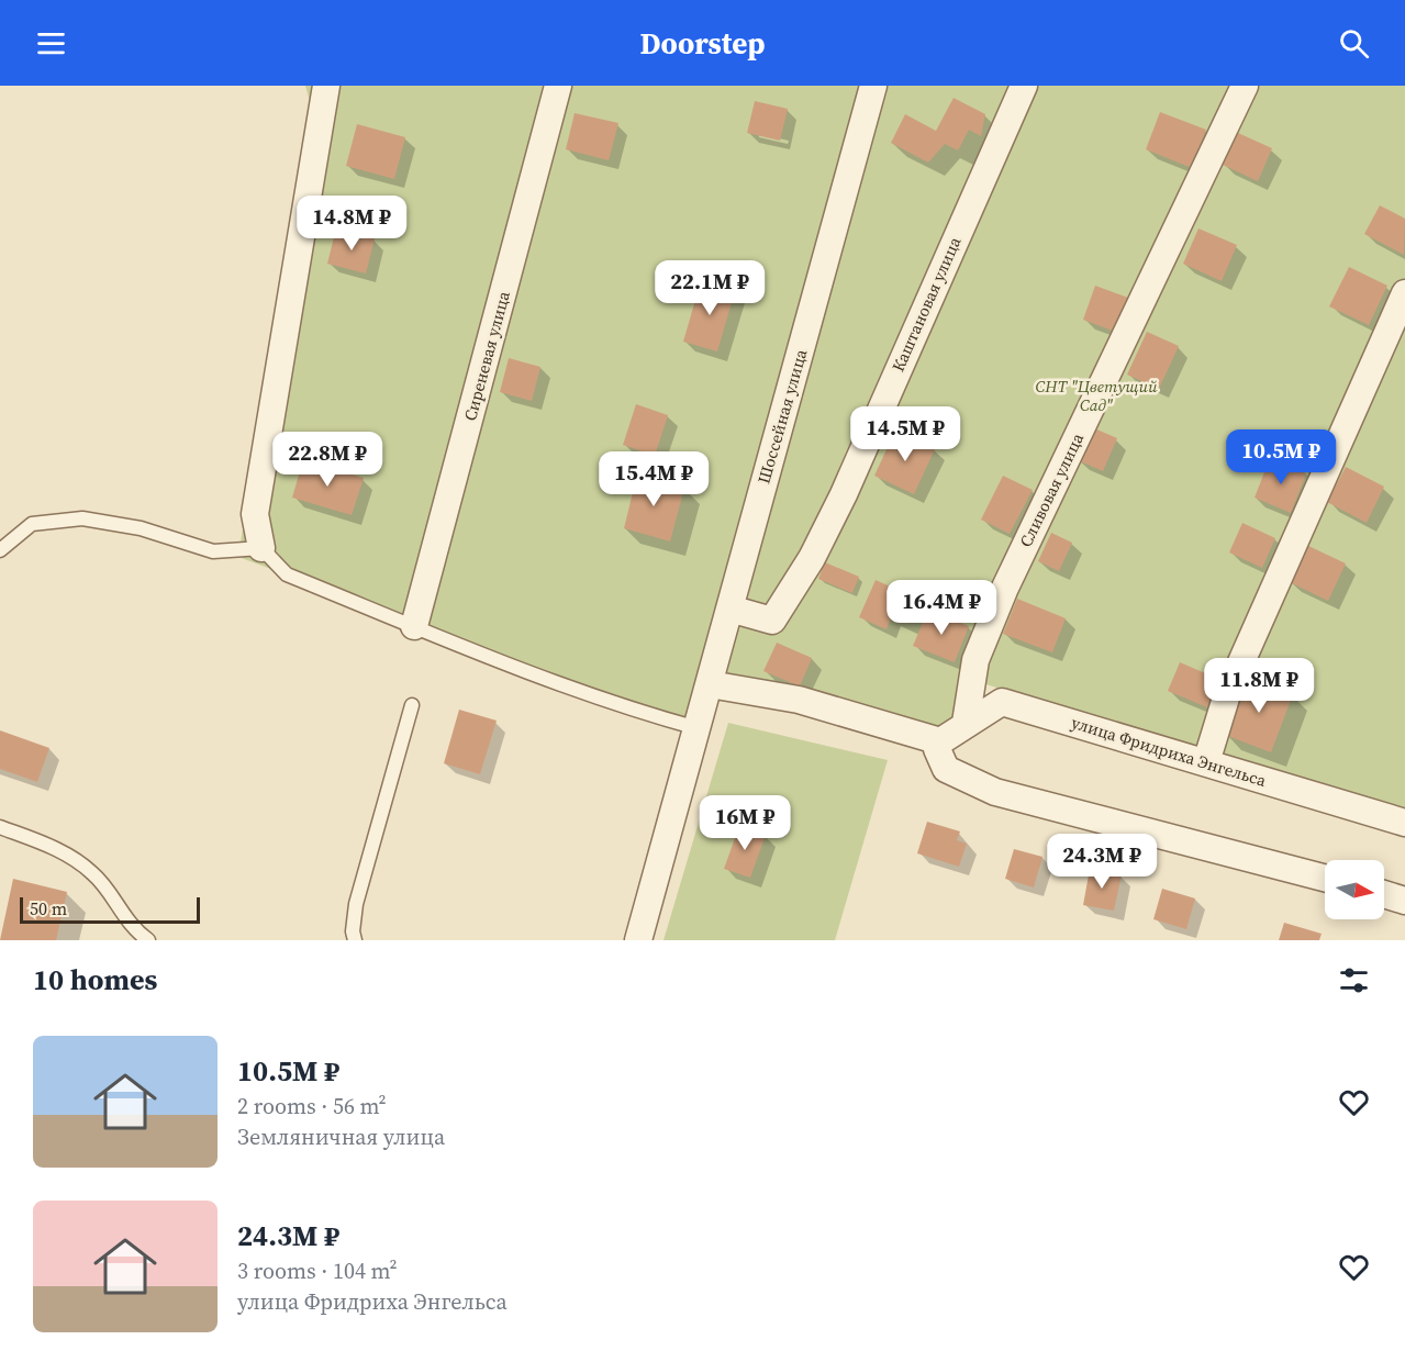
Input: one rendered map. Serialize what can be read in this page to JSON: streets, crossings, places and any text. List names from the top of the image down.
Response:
{
  "streets": {
    "street": [
      "Каштановая улица",
      "Сиреневая улица",
      "Шоссейная улица",
      "Сливовая улица",
      "улица Фридриха Энгельса"
    ]
  },
  "crossings": [
    ["Каштановая улица", "Шоссейная улица"],
    ["Сливовая улица", "улица Фридриха Энгельса"]
  ],
  "parks": ["СНТ \"Цветущий Сад\""],
  "scale_bar": "50 m",
  "north": "right",
  "page": {
    "header": "Doorstep",
    "price": [
      "14.8M ₽",
      "22.1M ₽",
      "14.5M ₽",
      "10.5M ₽",
      "22.8M ₽",
      "15.4M ₽",
      "16.4M ₽",
      "11.8M ₽",
      "16M ₽",
      "24.3M ₽"
    ],
    "scale": "50 m",
    "heading": "10 homes",
    "list": [
      {
        "name": "10.5M ₽",
        "note": "2 rooms · 56 m² · Земляничная улица"
      },
      {
        "name": "24.3M ₽",
        "note": "3 rooms · 104 m² · улица Фридриха Энгельса"
      }
    ]
  }
}
